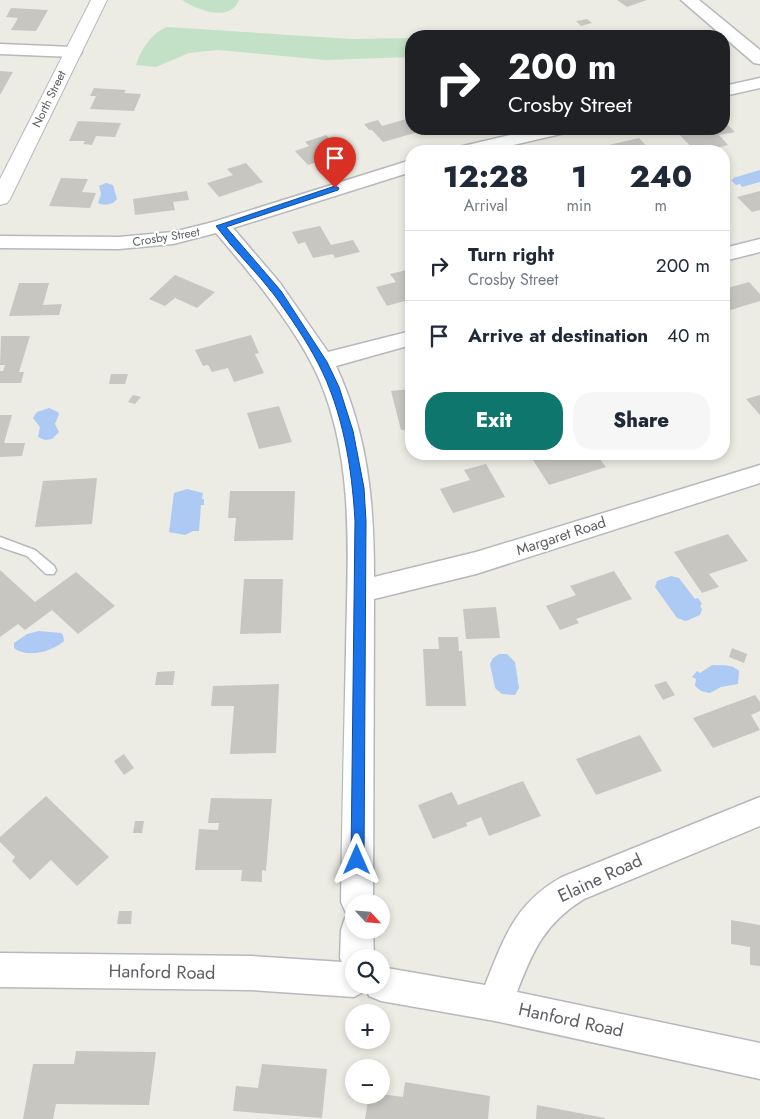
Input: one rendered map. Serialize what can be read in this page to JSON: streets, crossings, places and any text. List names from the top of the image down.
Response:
{
  "streets": {
    "street": [
      "North Street",
      "Crosby Street",
      "Margaret Road",
      "Elaine Road",
      "Hanford Road"
    ]
  },
  "crossings": [
    ["Elaine Road", "Hanford Road"]
  ],
  "north": "bottom right",
  "page": {
    "turn": ["200 m", "Crosby Street"],
    "eta": [
      "12:28",
      "Arrival",
      "1",
      "min",
      "240",
      "m"
    ],
    "list": [
      {
        "name": "Turn right",
        "note": "Crosby Street",
        "value": "200 m"
      },
      {
        "name": "Arrive at destination",
        "value": "40 m"
      }
    ],
    "buttons": ["Exit", "Share"],
    "map_buttons": ["+", "−"]
  }
}
